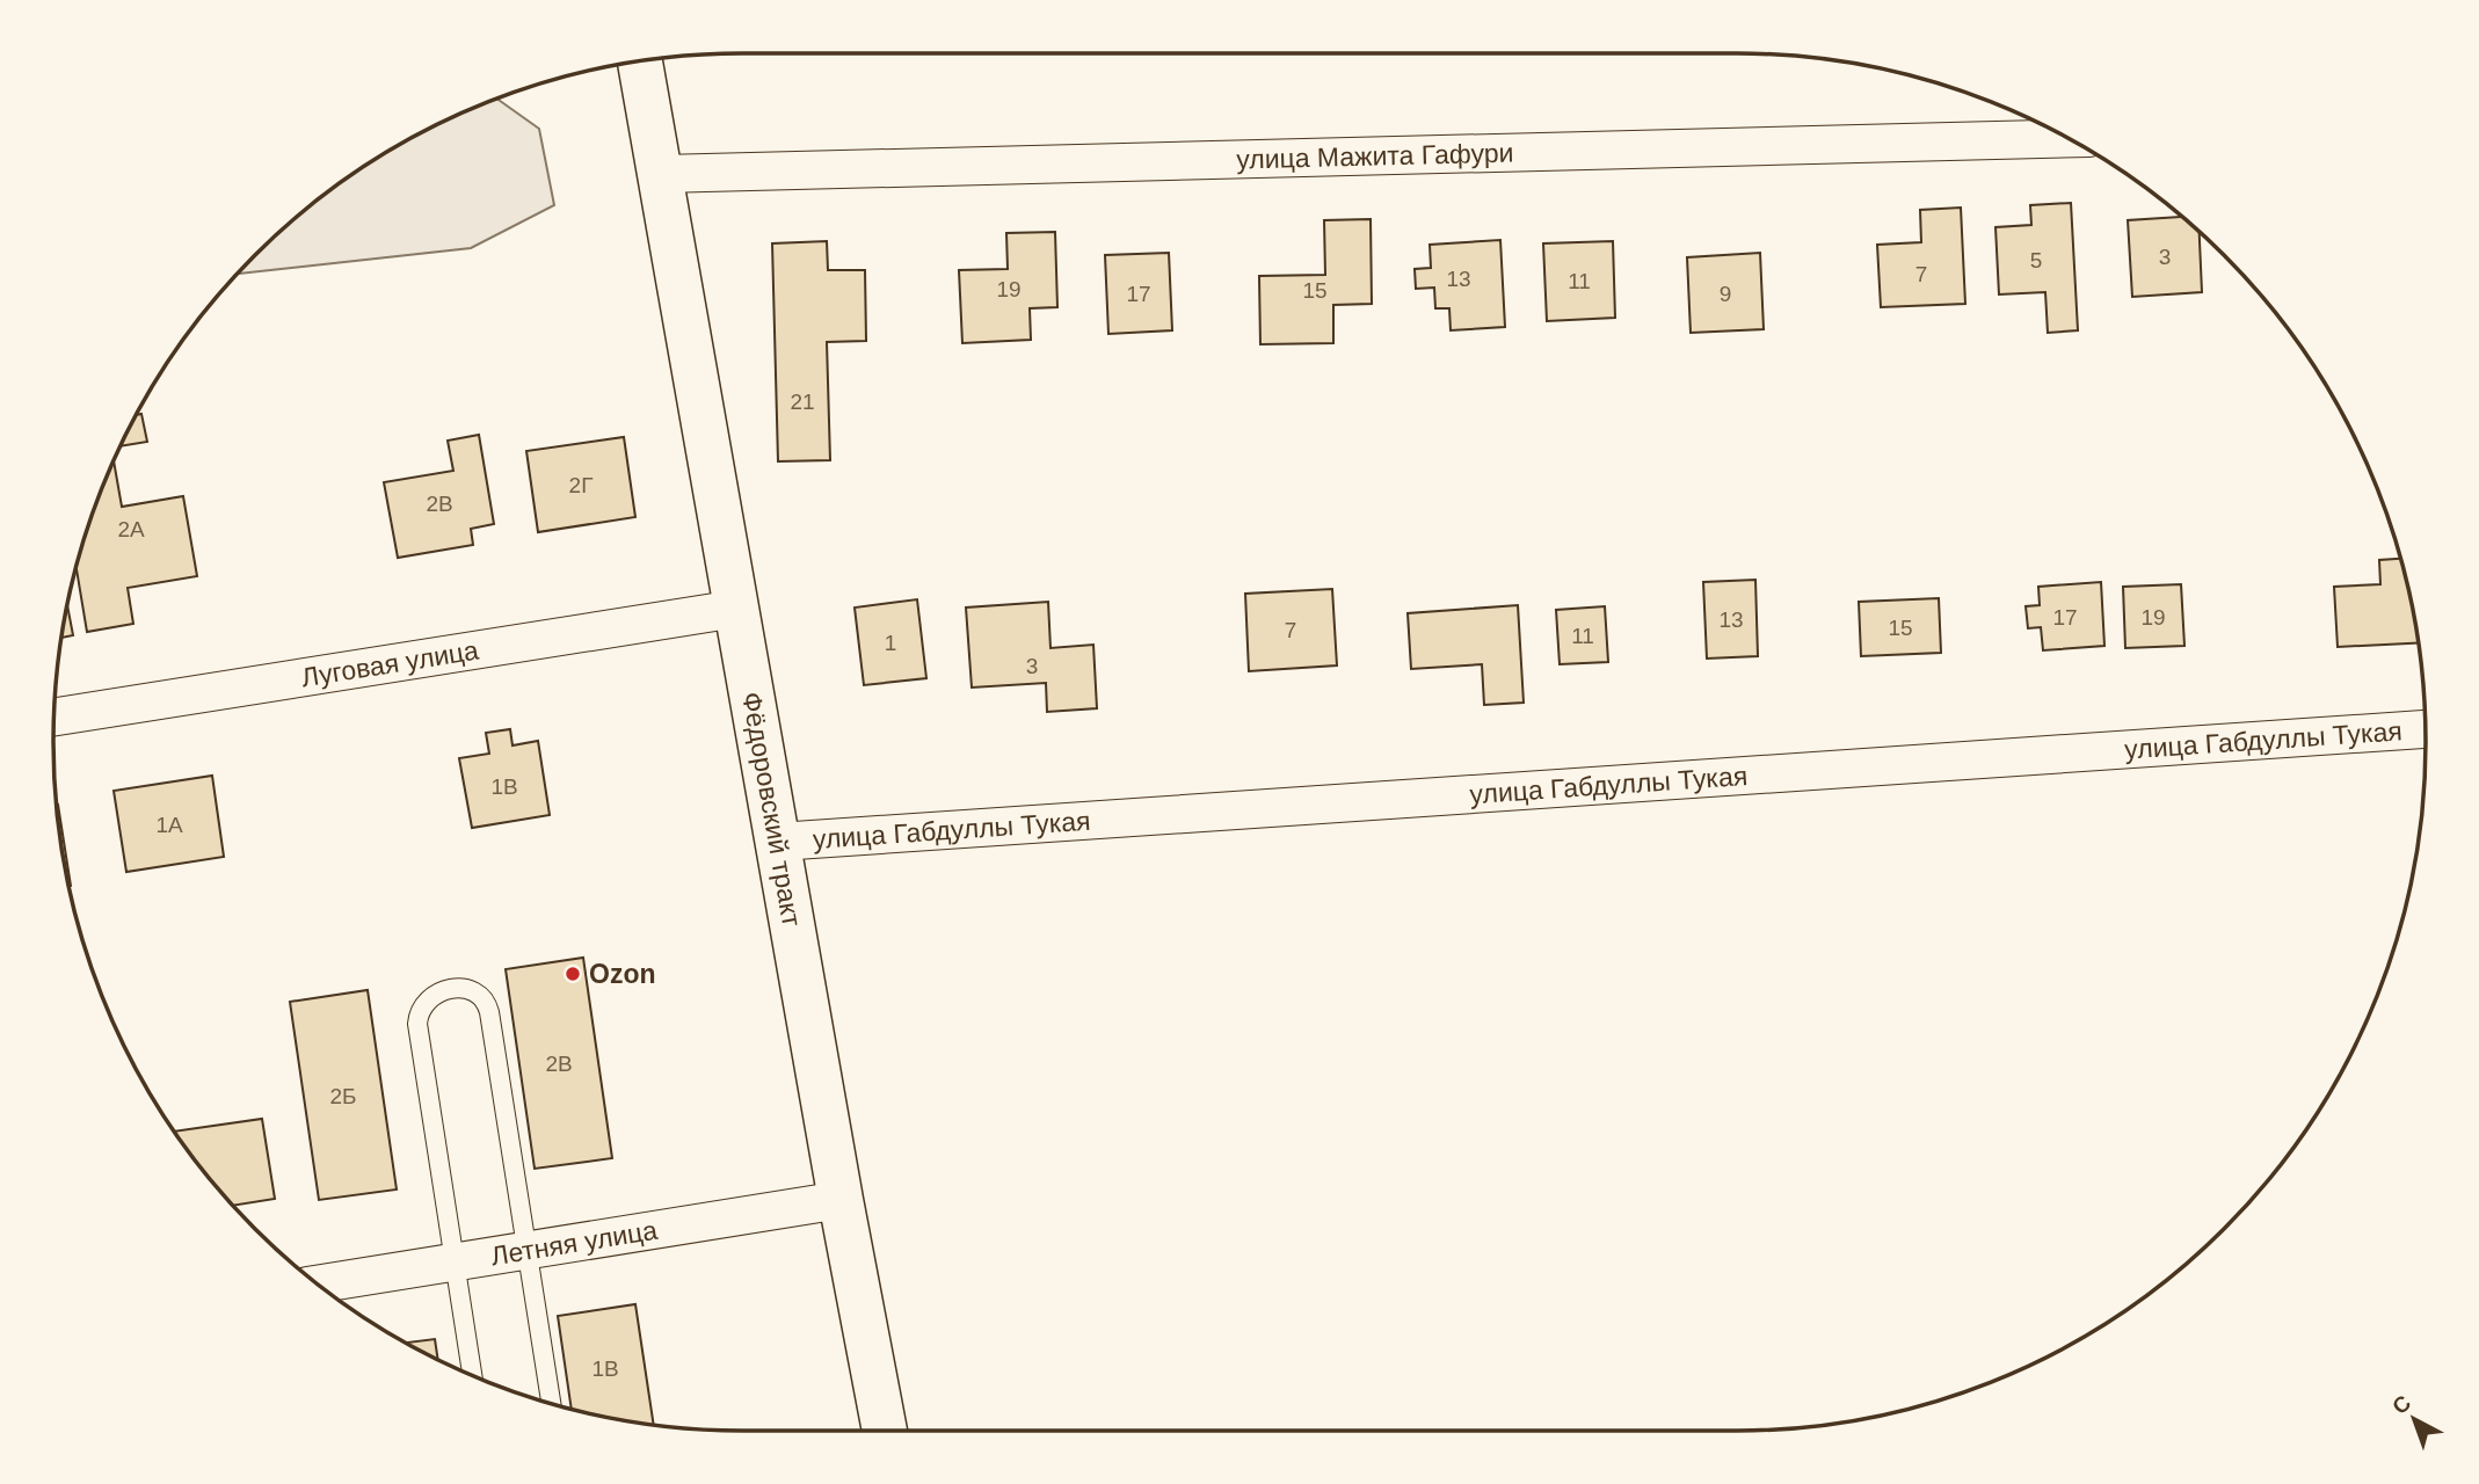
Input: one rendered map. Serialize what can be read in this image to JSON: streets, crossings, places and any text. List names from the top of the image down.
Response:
{
  "streets": {
    "street": [
      "улица Мажита Гафури",
      "Луговая улица",
      "улица Габдуллы Тукая",
      "Фёдоровский тракт",
      "Летняя улица"
    ]
  },
  "crossings": [
    ["улица Мажита Гафури", "Фёдоровский тракт"],
    ["Луговая улица", "Фёдоровский тракт"],
    ["улица Габдуллы Тукая", "Фёдоровский тракт"],
    ["Фёдоровский тракт", "Летняя улица"]
  ],
  "places": ["Ozon"],
  "house_numbers": [
    "3",
    "5",
    "7",
    "13",
    "11",
    "19",
    "15",
    "17",
    "9",
    "21",
    "2Г",
    "2В",
    "2А",
    "17",
    "19",
    "13",
    "15",
    "7",
    "11",
    "1",
    "3",
    "1В",
    "1А",
    "2В",
    "2Б",
    "1В"
  ],
  "north": "top left"
}
